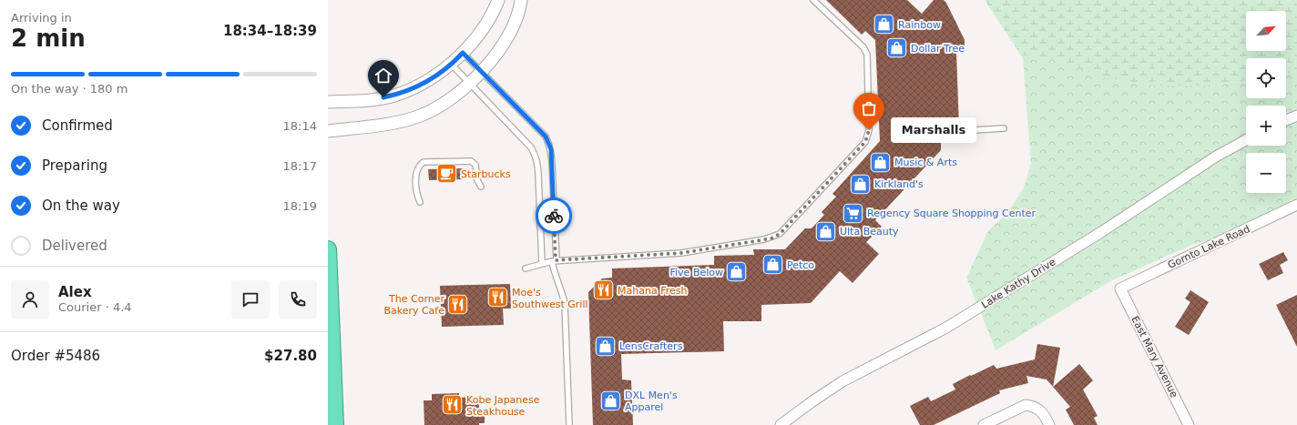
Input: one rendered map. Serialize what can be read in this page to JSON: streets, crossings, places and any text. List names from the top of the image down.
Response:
{
  "streets": {
    "street": ["Gornto Lake Road", "Lake Kathy Drive", "East Mary Avenue"]
  },
  "crossings": [
    ["Gornto Lake Road", "East Mary Avenue"]
  ],
  "places": {
    "shop": [
      "Rainbow",
      "Dollar Tree",
      "Music & Arts",
      "Kirkland's",
      "Ulta Beauty",
      "Petco",
      "Five Below",
      "LensCrafters",
      "DXL Men's Apparel"
    ],
    "other": ["Marshalls"],
    "cafe": ["Starbucks"],
    "supermarket": ["Regency Square Shopping Center"],
    "restaurant": [
      "Mahana Fresh",
      "Moe's Southwest Grill",
      "The Corner Bakery Cafe",
      "Kobe Japanese Steakhouse"
    ]
  },
  "north": "top right",
  "page": {
    "heading": ["2 min", "Arriving in", "18:34–18:39"],
    "panel": [
      "Alex",
      "Courier · 4.4",
      "Order #5486",
      "$27.80"
    ],
    "map_buttons": ["+", "−"],
    "bar": "On the way · 180 m",
    "list": [
      ["Confirmed", "18:14"],
      ["Preparing", "18:17"],
      ["On the way", "18:19"],
      "Delivered"
    ],
    "bubble": "Marshalls"
  }
}
